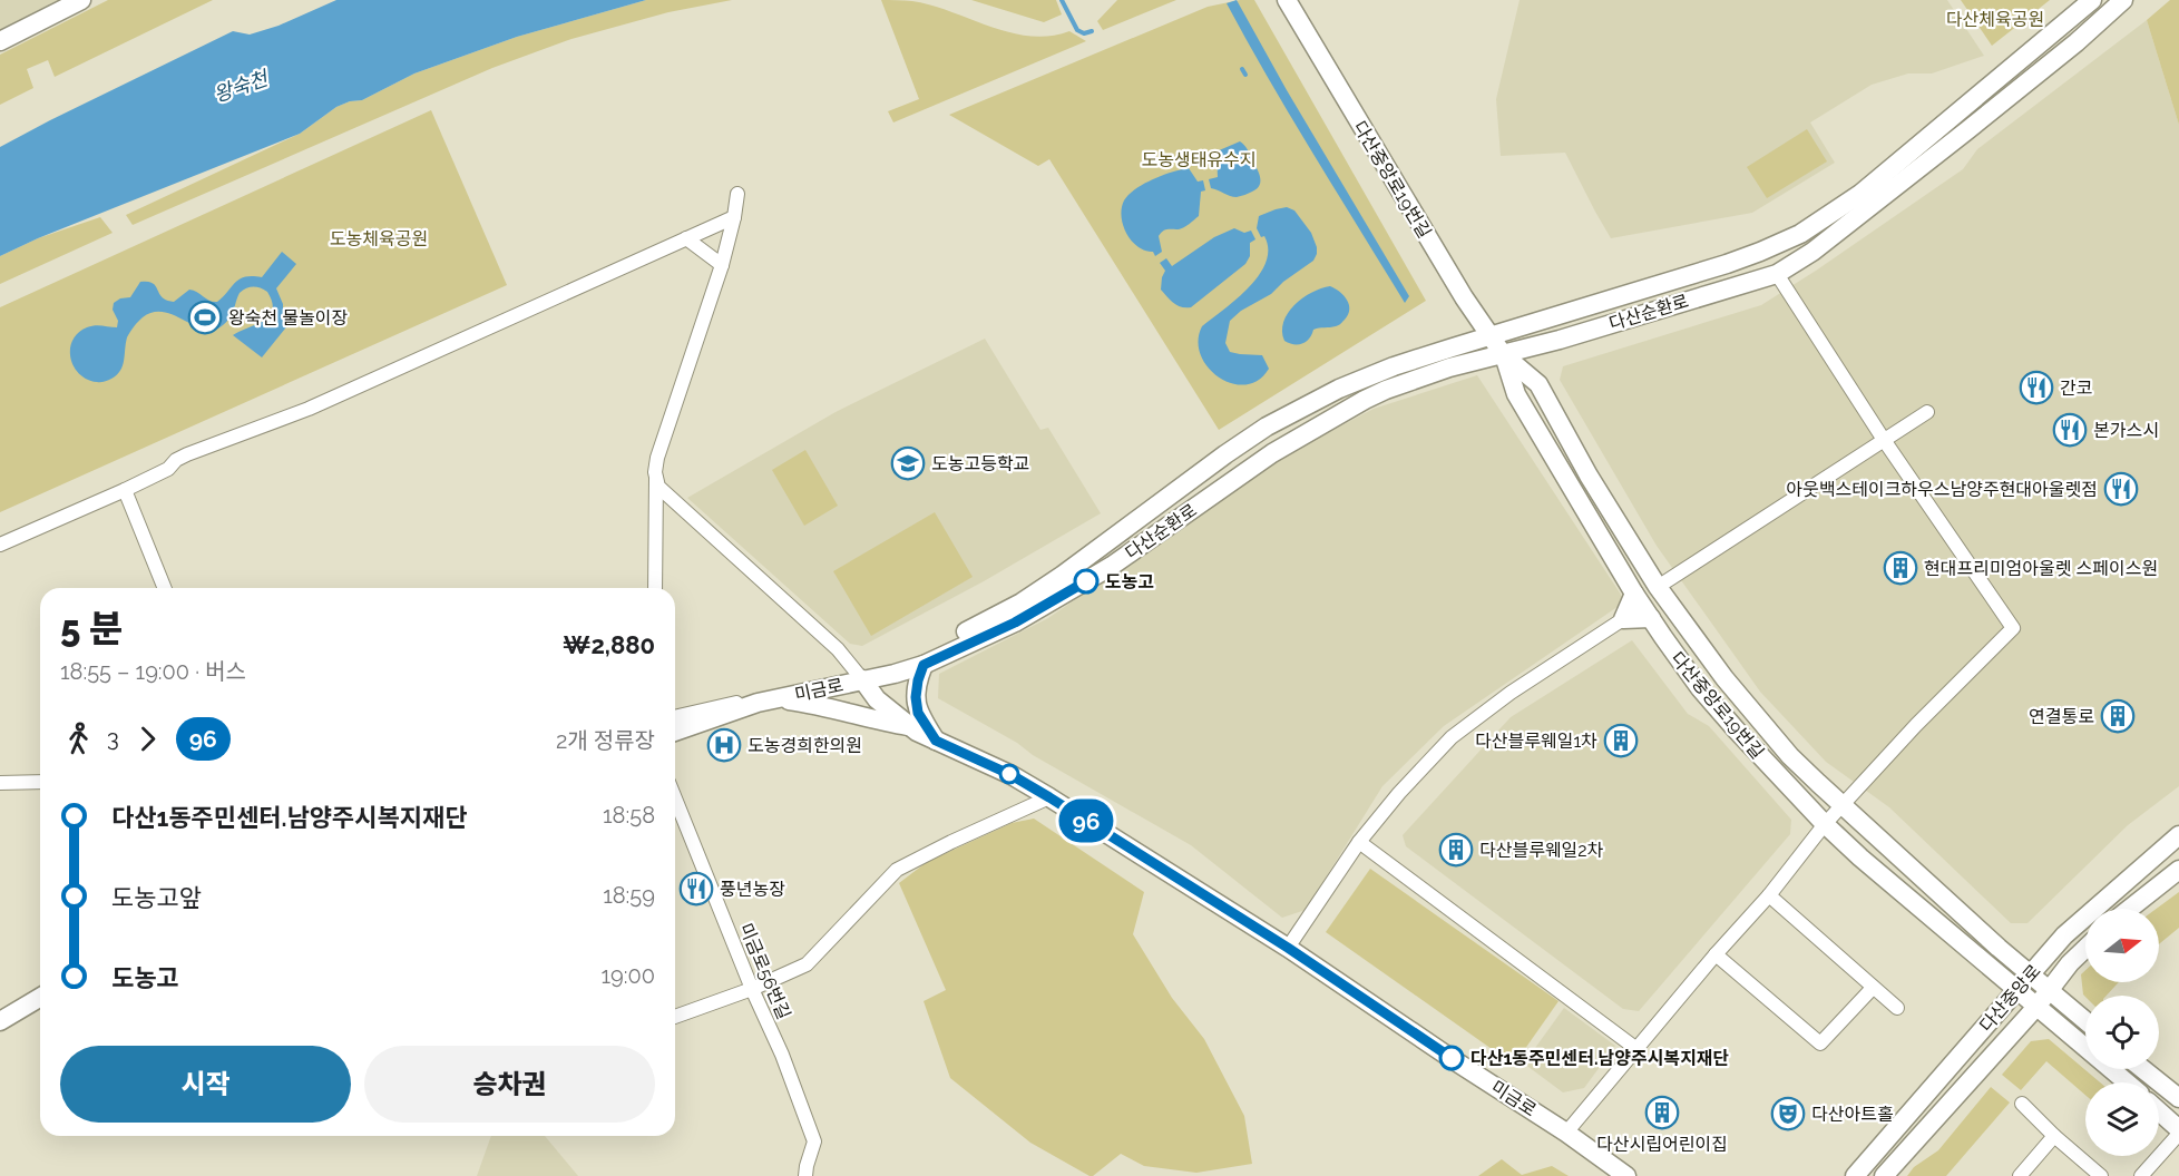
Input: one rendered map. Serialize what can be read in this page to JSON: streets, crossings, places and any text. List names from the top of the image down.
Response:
{
  "streets": {
    "street": [
      "다산중앙로19번길",
      "다산순환로",
      "미금로",
      "미금로56번길",
      "다산중앙로"
    ]
  },
  "crossings": [
    ["다산중앙로19번길", "다산순환로"],
    ["다산중앙로19번길", "다산중앙로"],
    ["다산순환로", "미금로"]
  ],
  "water": ["왕숙천"],
  "parks": ["다산체육공원", "도농생태유수지", "도농체육공원"],
  "places": {
    "sports": ["왕숙천 물놀이장"],
    "restaurant": [
      "간코",
      "본가스시",
      "아웃백스테이크하우스남양주현대아울렛점",
      "풍년농장"
    ],
    "school or university": ["도농고등학교"],
    "building": [
      "현대프리미엄아울렛 스페이스원",
      "연결통로",
      "다산블루웨일1차",
      "다산블루웨일2차",
      "다산시립어린이집"
    ],
    "other": ["도농고", "다산1동주민센터.남양주시복지재단"],
    "hospital": ["도농경희한의원"],
    "theatre": ["다산아트홀"]
  },
  "lines": ["bus line 96"],
  "north": "right",
  "page": {
    "on_map": "96",
    "heading": ["5 분", "18:55 – 19:00 · 버스", "₩2,880"],
    "legs": ["3", "96", "2개 정류장"],
    "list": [
      {
        "name": "다산1동주민센터.남양주시복지재단",
        "value": "18:58"
      },
      {
        "name": "도농고앞",
        "value": "18:59"
      },
      {
        "name": "도농고",
        "value": "19:00"
      }
    ],
    "buttons": ["시작", "승차권"]
  }
}
